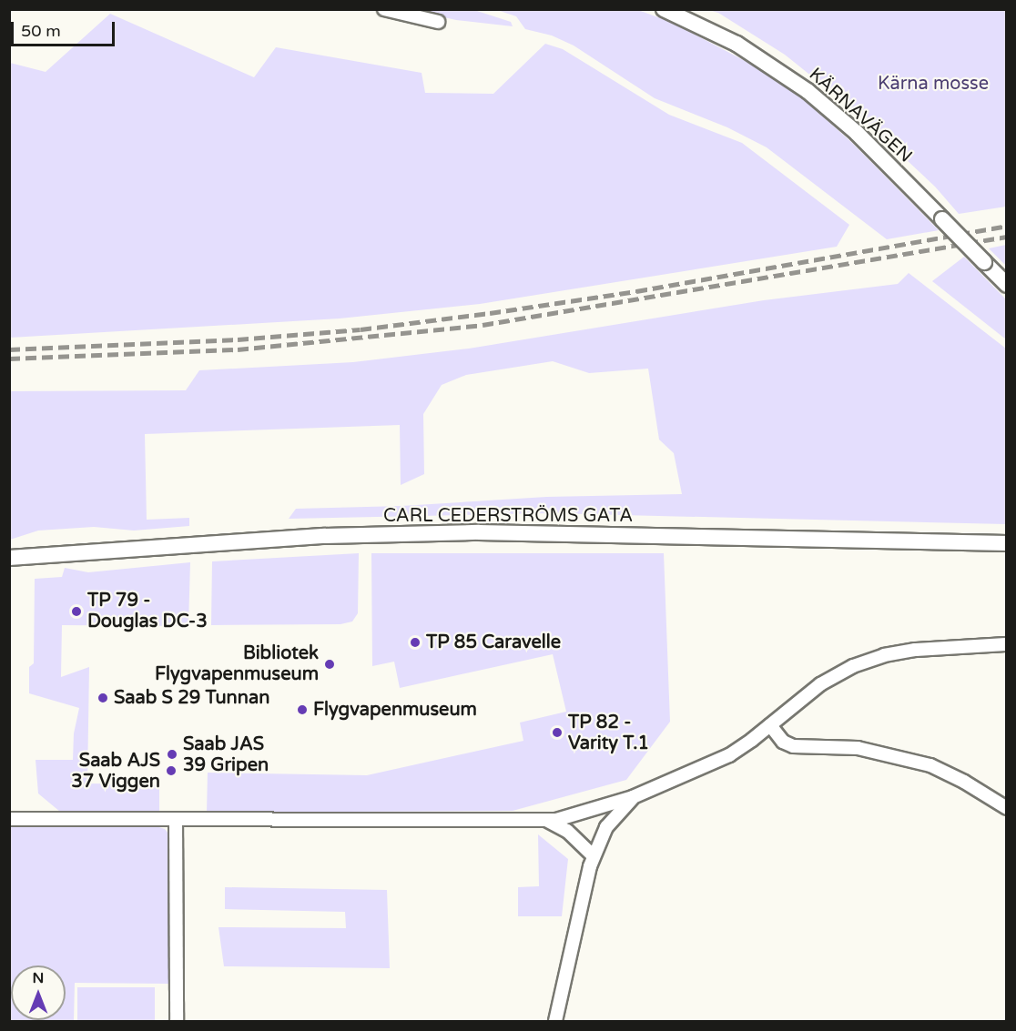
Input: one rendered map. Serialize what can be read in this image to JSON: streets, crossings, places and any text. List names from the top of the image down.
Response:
{
  "streets": {
    "street": ["KÄRNAVÄGEN", "CARL CEDERSTRÖMS GATA"]
  },
  "parks": ["Kärna mosse"],
  "places": [
    "TP 79 - Douglas DC-3",
    "TP 85 Caravelle",
    "Bibliotek Flygvapenmuseum",
    "Saab S 29 Tunnan",
    "Flygvapenmuseum",
    "TP 82 - Varity T.1",
    "Saab JAS 39 Gripen",
    "Saab AJS 37 Viggen"
  ],
  "scale_bar": "50 m",
  "north": "top"
}
